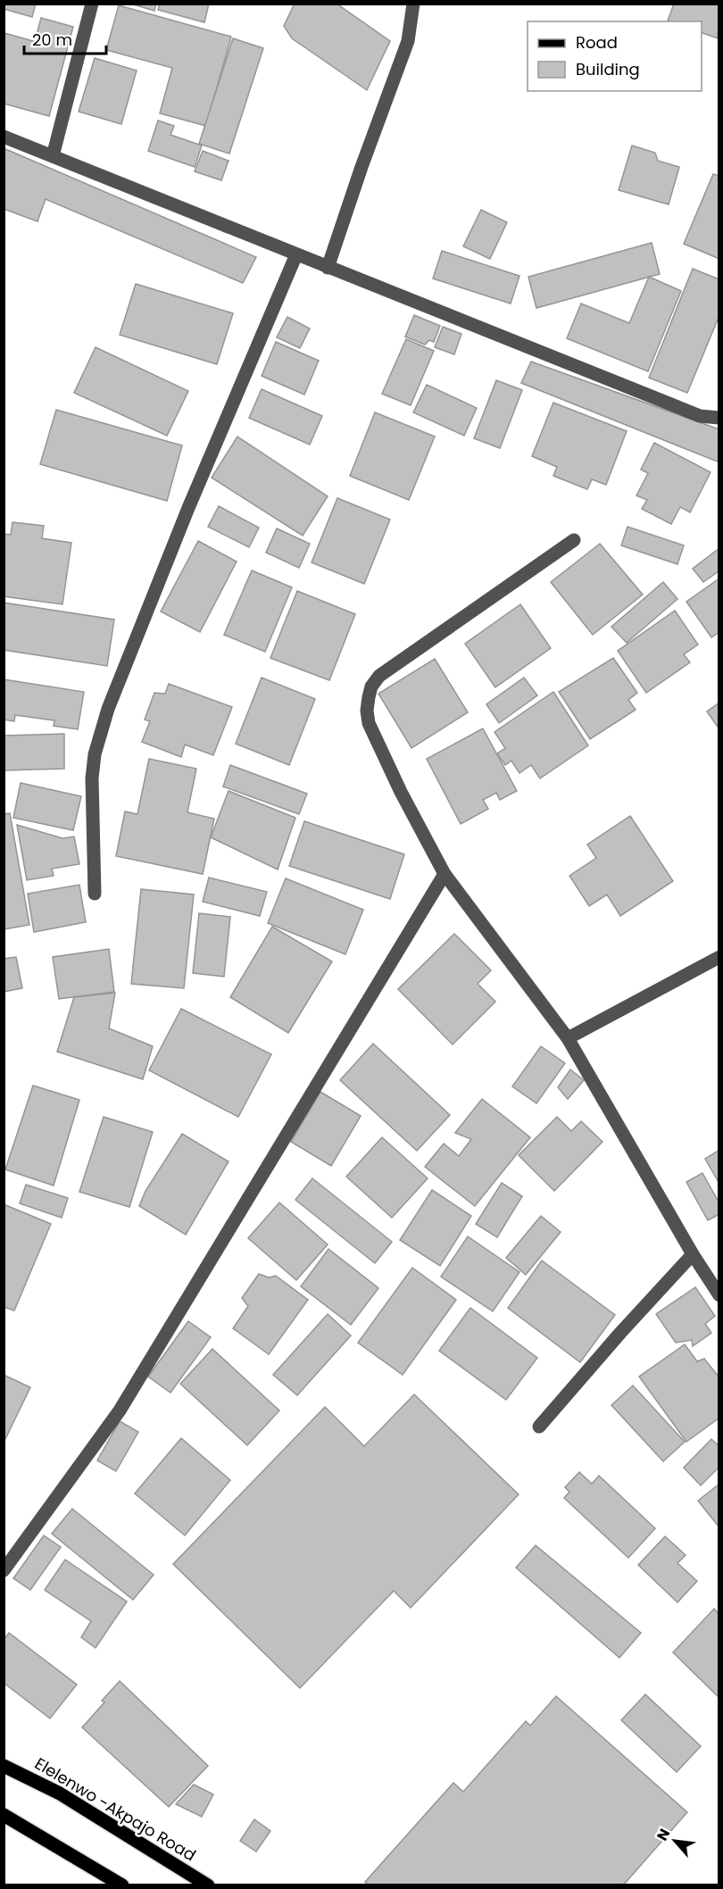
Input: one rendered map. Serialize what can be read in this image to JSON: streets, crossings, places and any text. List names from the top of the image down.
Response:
{
  "streets": {
    "main road": ["Elelenwo -Akpajo Road"]
  },
  "legend": ["Road", "Building"],
  "scale_bar": "20 m",
  "north": "top left"
}
